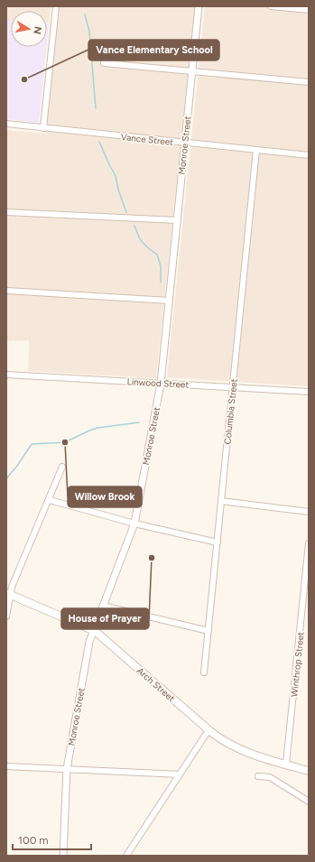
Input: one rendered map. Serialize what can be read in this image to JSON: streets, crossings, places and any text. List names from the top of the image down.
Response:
{
  "streets": {
    "main road": ["Arch Street"],
    "street": [
      "Vance Street",
      "Monroe Street",
      "Linwood Street",
      "Columbia Street",
      "Winthrop Street"
    ]
  },
  "crossings": [
    ["Vance Street", "Monroe Street"],
    ["Vance Street", "Columbia Street"],
    ["Monroe Street", "Linwood Street"],
    ["Monroe Street", "Arch Street"],
    ["Linwood Street", "Columbia Street"],
    ["Winthrop Street", "Arch Street"]
  ],
  "places": ["Vance Elementary School", "Willow Brook", "House of Prayer"],
  "scale_bar": "100 m",
  "north": "right"
}
